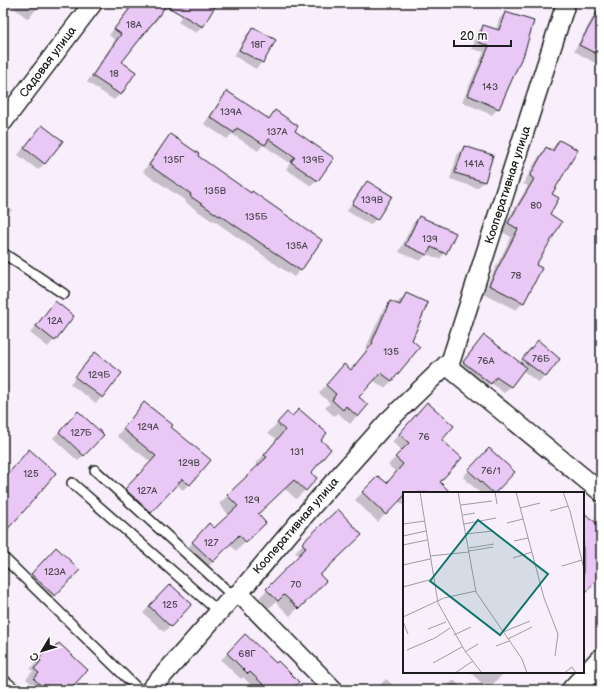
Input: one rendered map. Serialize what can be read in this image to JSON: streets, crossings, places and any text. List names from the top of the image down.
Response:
{
  "streets": {
    "street": ["Садовая улица", "Кооперативная улица"]
  },
  "house_numbers": [
    "18А",
    "18Г",
    "18",
    "143",
    "139А",
    "137А",
    "135Г",
    "139Б",
    "141А",
    "135В",
    "139В",
    "80",
    "135Б",
    "139",
    "135А",
    "78",
    "12А",
    "135",
    "76Б",
    "76А",
    "129Б",
    "129А",
    "127Б",
    "76",
    "131",
    "129В",
    "76/1",
    "125",
    "127А",
    "129",
    "127",
    "123А",
    "70",
    "125",
    "68Г"
  ],
  "scale_bar": "20 m",
  "north": "bottom left"
}
